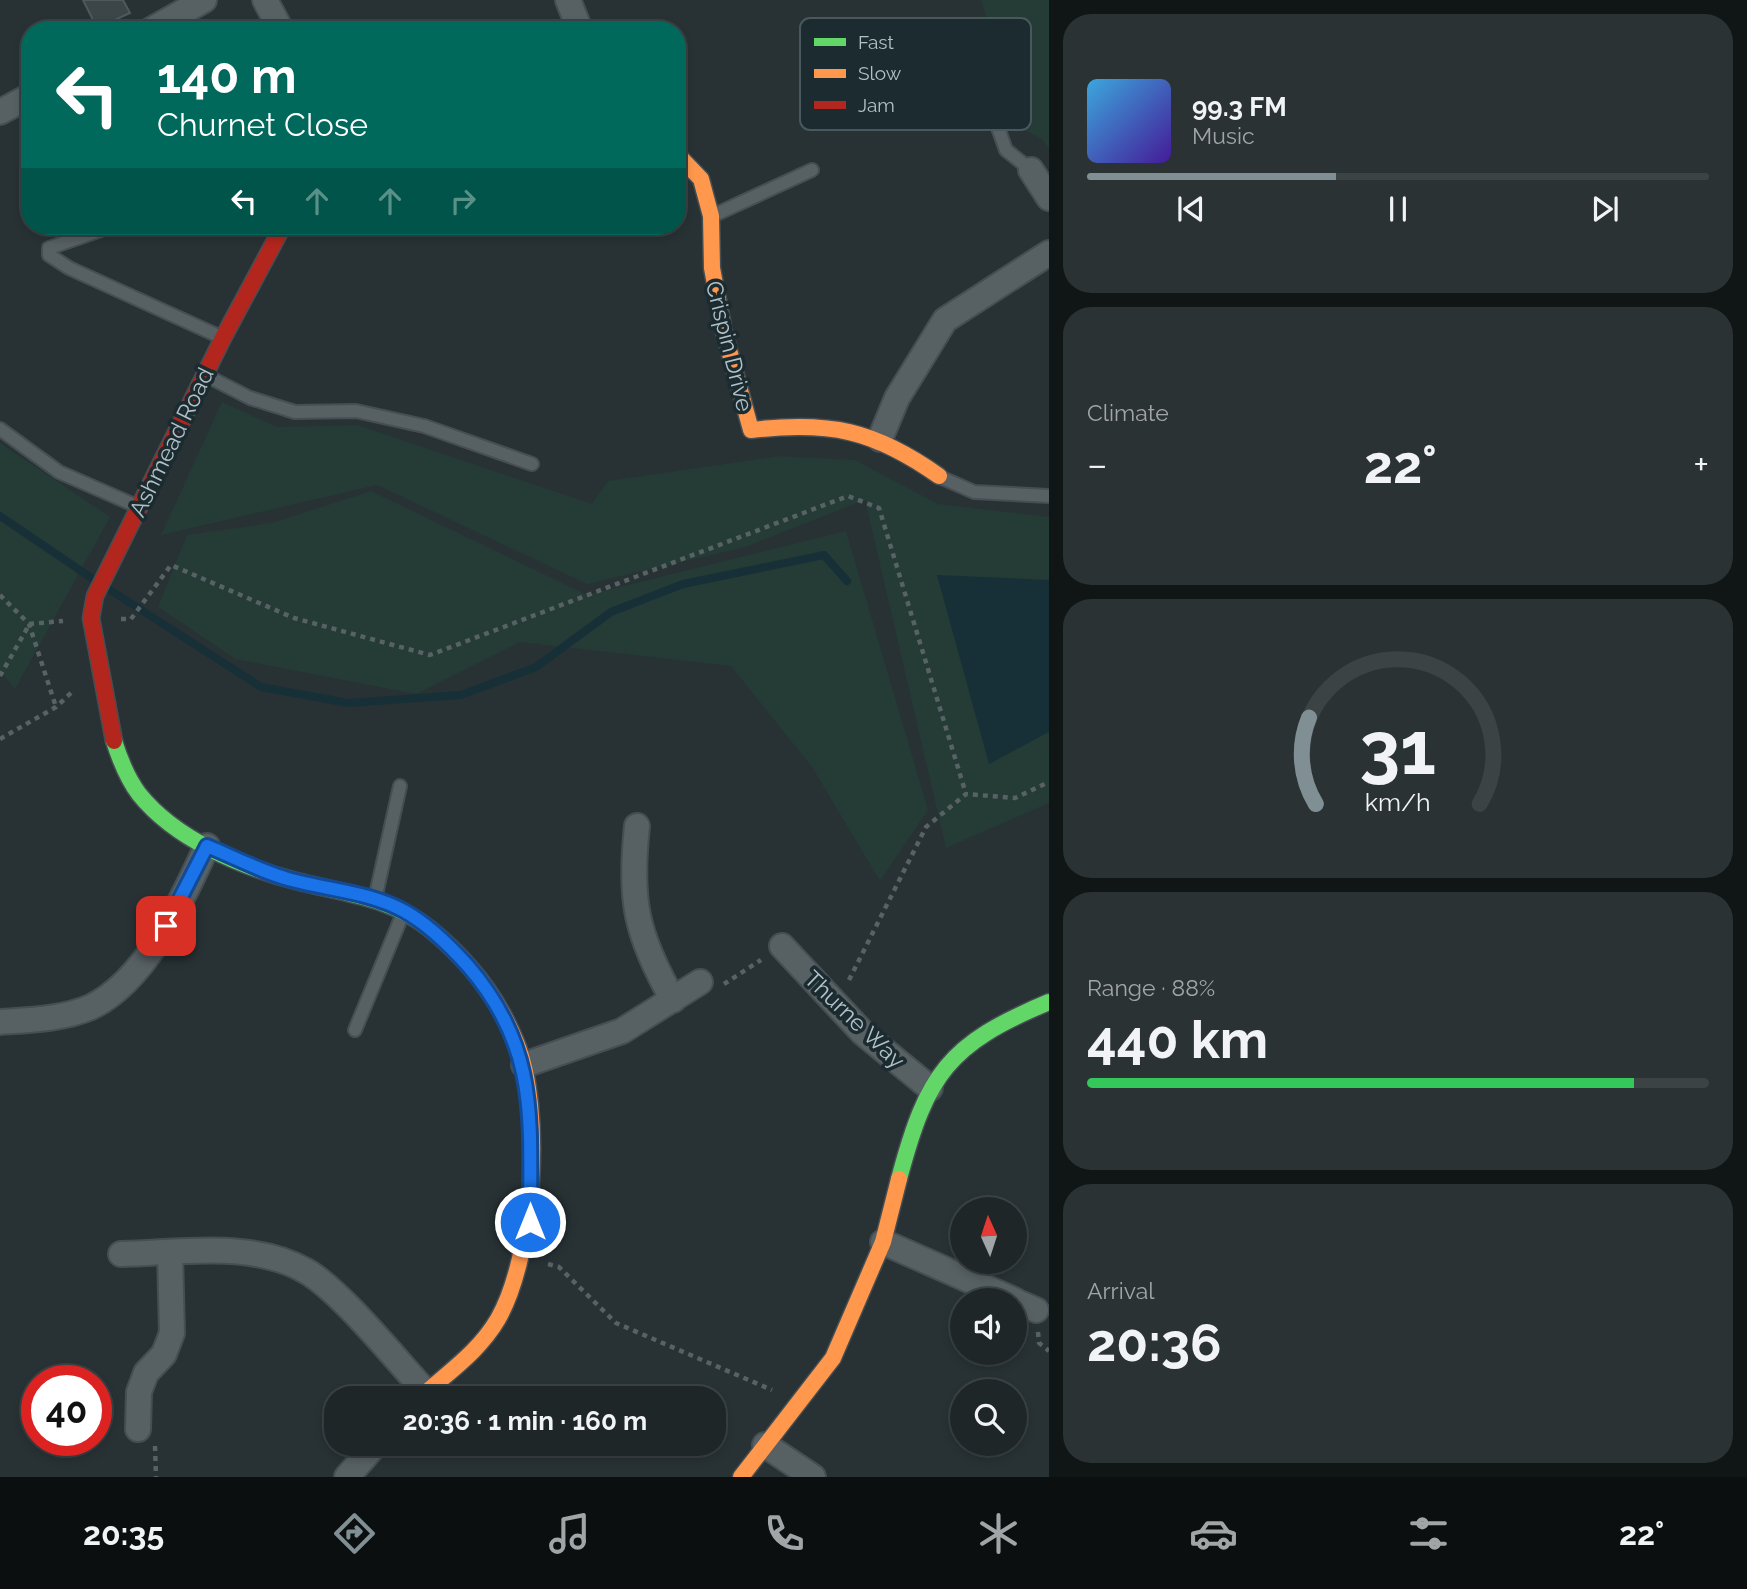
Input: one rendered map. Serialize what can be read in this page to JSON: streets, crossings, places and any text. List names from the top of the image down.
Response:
{
  "streets": {
    "street": ["Crispin Drive", "Ashmead Road", "Thurne Way"]
  },
  "legend": ["Fast", "Slow", "Jam"],
  "north": "top",
  "page": {
    "turn": ["140 m", "Churnet Close"],
    "song": ["99.3 FM", "Music"],
    "tile": [
      "Climate",
      ["Range · 88%", "440 km"],
      ["Arrival", "20:36"]
    ],
    "heat": ["−", "22°", "+"],
    "limit": "40",
    "trip": "20:36 · 1 min · 160 m",
    "tabs": ["20:35", "22°"],
    "gauge": ["31", "km/h"]
  }
}
